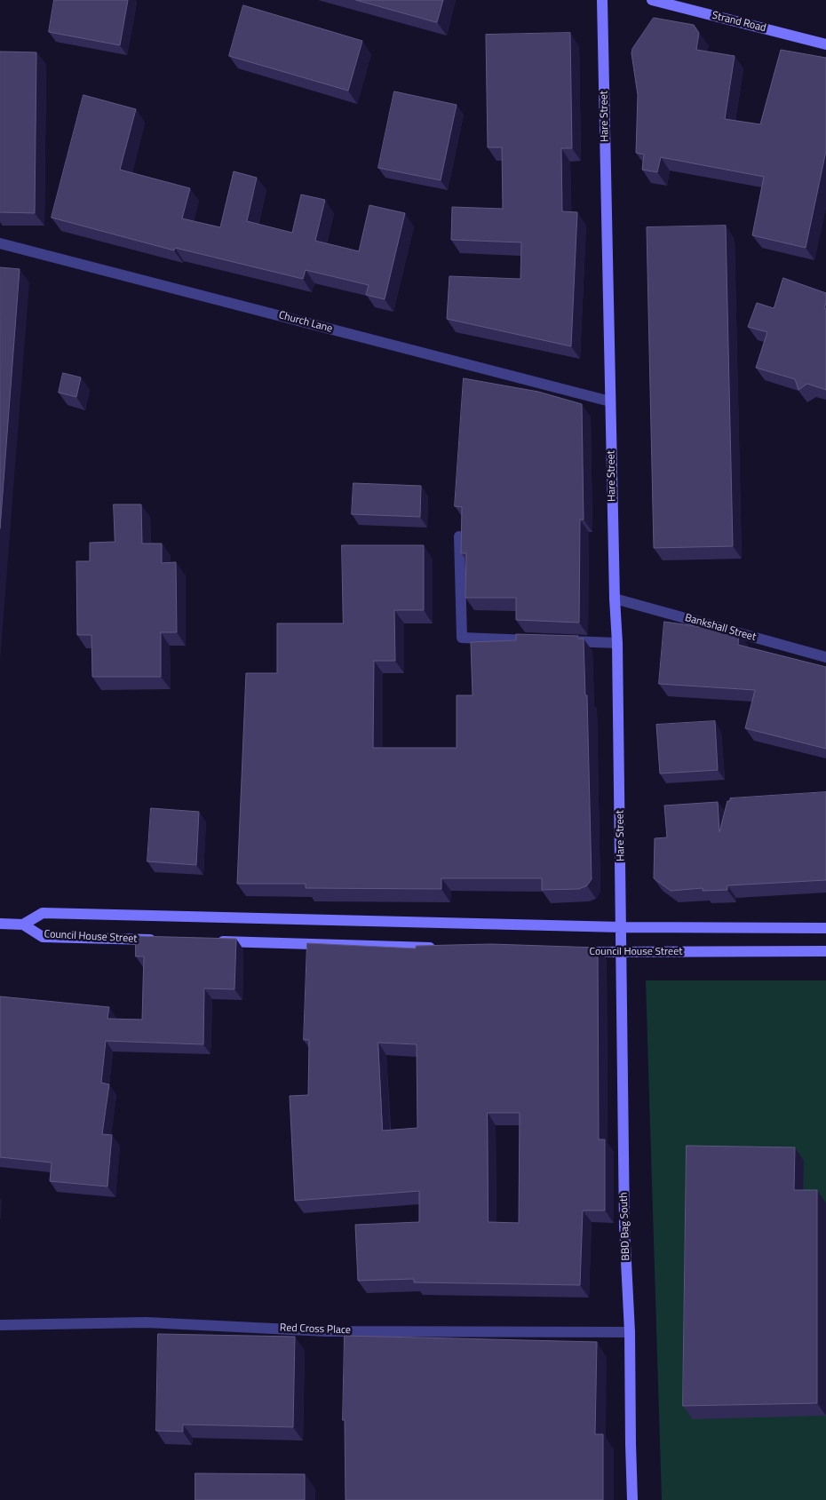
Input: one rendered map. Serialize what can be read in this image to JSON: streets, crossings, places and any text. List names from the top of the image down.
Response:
{
  "streets": {
    "main road": [
      "Strand Road",
      "Hare Street",
      "Council House Street",
      "BBD Bag South"
    ],
    "street": ["Church Lane", "Bankshall Street", "Red Cross Place"]
  },
  "crossings": [
    ["Hare Street", "Church Lane"],
    ["Hare Street", "Bankshall Street"],
    ["Hare Street", "Council House Street"],
    ["Hare Street", "BBD Bag South"],
    ["Council House Street", "BBD Bag South"],
    ["BBD Bag South", "Red Cross Place"]
  ]
}
